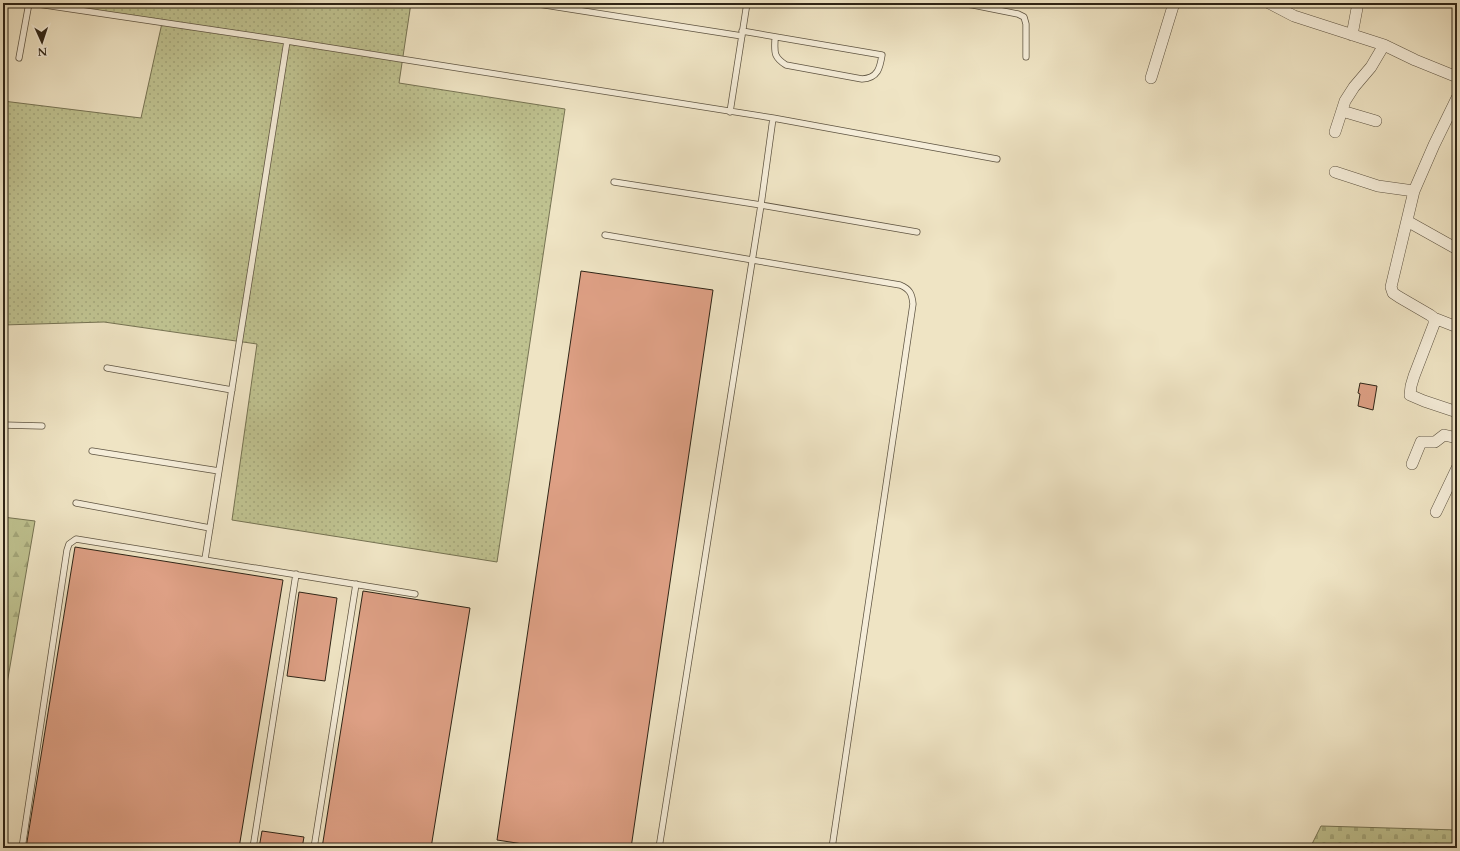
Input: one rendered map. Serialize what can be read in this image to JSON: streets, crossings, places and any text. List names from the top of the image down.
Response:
{
  "north": "bottom"
}
